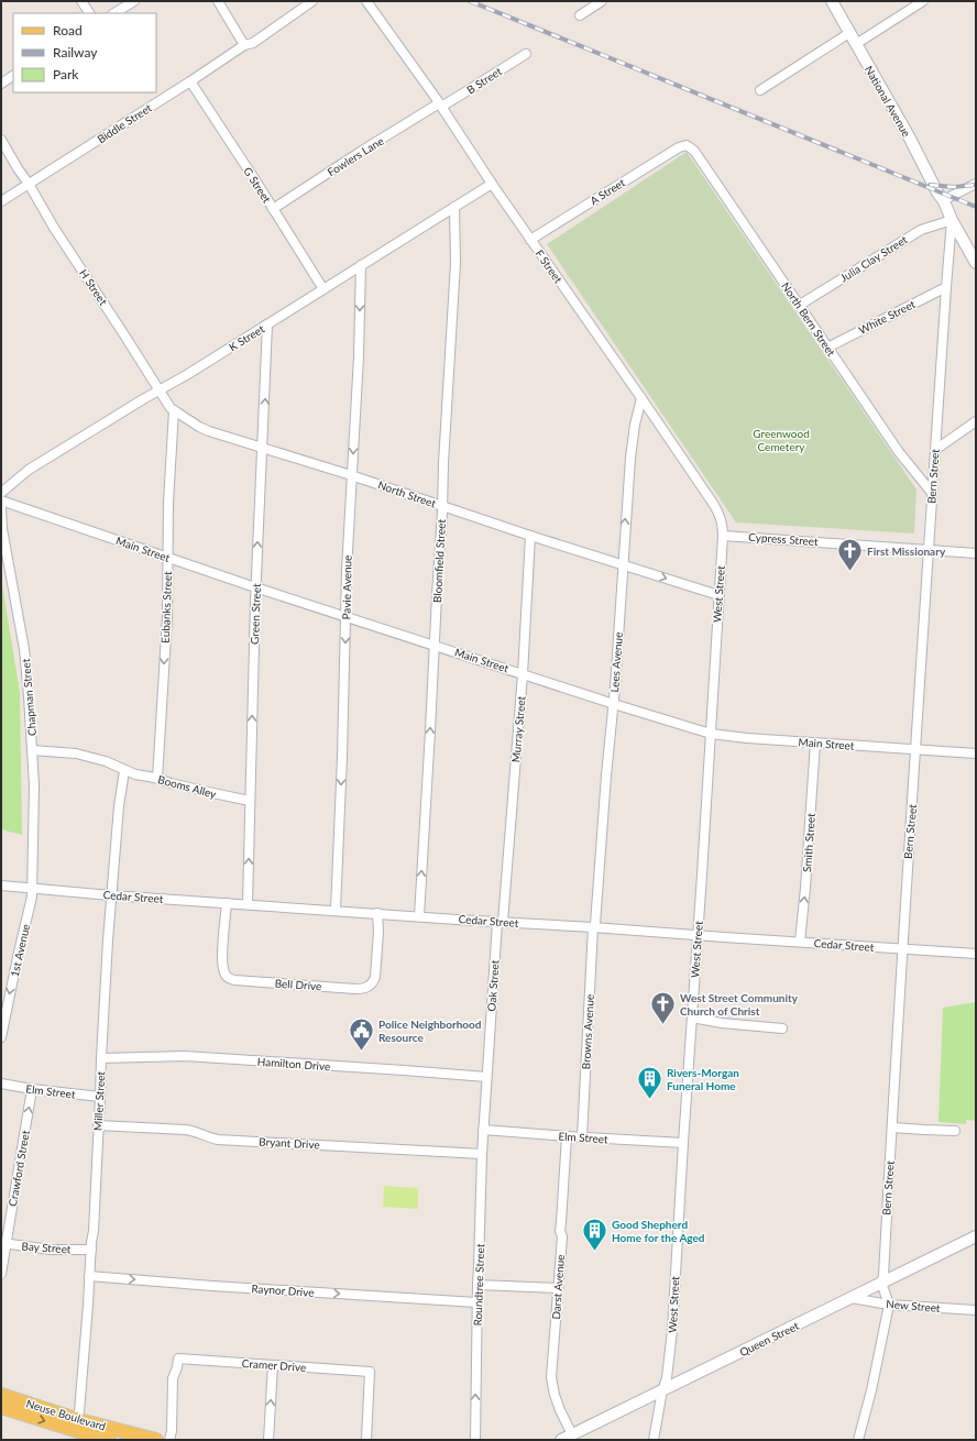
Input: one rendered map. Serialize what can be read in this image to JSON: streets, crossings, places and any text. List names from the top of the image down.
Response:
{
  "streets": {
    "main road": ["Neuse Boulevard"],
    "street": [
      "B Street",
      "National Avenue",
      "Biddle Street",
      "Fowlers Lane",
      "G Street",
      "A Street",
      "Julia Clay Street",
      "F Street",
      "H Street",
      "White Street",
      "North Bern Street",
      "K Street",
      "Bern Street",
      "North Street",
      "Cypress Street",
      "Main Street",
      "Bloomfield Street",
      "Pavie Avenue",
      "West Street",
      "Eubanks Street",
      "Green Street",
      "Lees Avenue",
      "Chapman Street",
      "Murray Street",
      "Booms Alley",
      "Smith Street",
      "Cedar Street",
      "1st Avenue",
      "Bell Drive",
      "Oak Street",
      "Browns Avenue",
      "Hamilton Drive",
      "Elm Street",
      "Miller Street",
      "Bryant Drive",
      "Crawford Street",
      "Bay Street",
      "Roundtree Street",
      "Darst Avenue",
      "Raynor Drive",
      "New Street",
      "Queen Street",
      "Cramer Drive"
    ]
  },
  "crossings": [
    ["B Street", "Fowlers Lane"],
    ["B Street", "F Street"],
    ["National Avenue", "Julia Clay Street"],
    ["National Avenue", "Bern Street"],
    ["Biddle Street", "G Street"],
    ["Biddle Street", "H Street"],
    ["Fowlers Lane", "G Street"],
    ["Fowlers Lane", "F Street"],
    ["G Street", "K Street"],
    ["A Street", "F Street"],
    ["A Street", "North Bern Street"],
    ["Julia Clay Street", "North Bern Street"],
    ["Julia Clay Street", "Bern Street"],
    ["F Street", "K Street"],
    ["F Street", "Cypress Street"],
    ["F Street", "West Street"],
    ["F Street", "Lees Avenue"],
    ["H Street", "K Street"],
    ["H Street", "North Street"],
    ["White Street", "North Bern Street"],
    ["White Street", "Bern Street"],
    ["North Bern Street", "Bern Street"],
    ["K Street", "North Street"],
    ["K Street", "Bloomfield Street"],
    ["K Street", "Pavie Avenue"],
    ["K Street", "Green Street"],
    ["Bern Street", "Cypress Street"],
    ["Bern Street", "Main Street"],
    ["Bern Street", "Cedar Street"],
    ["Bern Street", "New Street"],
    ["Bern Street", "Queen Street"],
    ["North Street", "Bloomfield Street"],
    ["North Street", "Pavie Avenue"],
    ["North Street", "West Street"],
    ["North Street", "Eubanks Street"],
    ["North Street", "Green Street"],
    ["North Street", "Lees Avenue"],
    ["North Street", "Murray Street"],
    ["Cypress Street", "West Street"],
    ["Main Street", "Bloomfield Street"],
    ["Main Street", "Pavie Avenue"],
    ["Main Street", "West Street"],
    ["Main Street", "Eubanks Street"],
    ["Main Street", "Green Street"],
    ["Main Street", "Lees Avenue"],
    ["Main Street", "Murray Street"],
    ["Main Street", "Smith Street"],
    ["Bloomfield Street", "Cedar Street"],
    ["Pavie Avenue", "Cedar Street"],
    ["West Street", "Cedar Street"],
    ["West Street", "Elm Street"],
    ["West Street", "Queen Street"],
    ["Eubanks Street", "Booms Alley"],
    ["Green Street", "Booms Alley"],
    ["Green Street", "Cedar Street"],
    ["Lees Avenue", "Cedar Street"],
    ["Lees Avenue", "Browns Avenue"],
    ["Chapman Street", "Booms Alley"],
    ["Chapman Street", "Cedar Street"],
    ["Chapman Street", "1st Avenue"],
    ["Murray Street", "Cedar Street"],
    ["Murray Street", "Oak Street"],
    ["Booms Alley", "Miller Street"],
    ["Smith Street", "Cedar Street"],
    ["Cedar Street", "1st Avenue"],
    ["Cedar Street", "Bell Drive"],
    ["Cedar Street", "Oak Street"],
    ["Cedar Street", "Browns Avenue"],
    ["Cedar Street", "Miller Street"],
    ["Oak Street", "Hamilton Drive"],
    ["Oak Street", "Elm Street"],
    ["Oak Street", "Roundtree Street"],
    ["Browns Avenue", "Elm Street"],
    ["Hamilton Drive", "Miller Street"],
    ["Elm Street", "Miller Street"],
    ["Elm Street", "Crawford Street"],
    ["Elm Street", "Roundtree Street"],
    ["Elm Street", "Darst Avenue"],
    ["Miller Street", "Bryant Drive"],
    ["Miller Street", "Bay Street"],
    ["Miller Street", "Raynor Drive"],
    ["Miller Street", "Neuse Boulevard"],
    ["Bryant Drive", "Roundtree Street"],
    ["Crawford Street", "Bay Street"],
    ["Roundtree Street", "Raynor Drive"],
    ["Darst Avenue", "Queen Street"],
    ["New Street", "Queen Street"]
  ],
  "one_way": [
    "Bloomfield Street",
    "Pavie Avenue",
    "Eubanks Street",
    "Green Street",
    "Smith Street",
    "1st Avenue",
    "Crawford Street",
    "Roundtree Street",
    "Raynor Drive"
  ],
  "parks": ["Greenwood Cemetery"],
  "places": {
    "church": ["First Missionary", "West Street Community Church of Christ"],
    "public building": ["Police Neighborhood Resource"],
    "building": ["Rivers-Morgan Funeral Home", "Good Shepherd Home for the Aged"]
  },
  "legend": ["Road", "Railway", "Park"]
}
